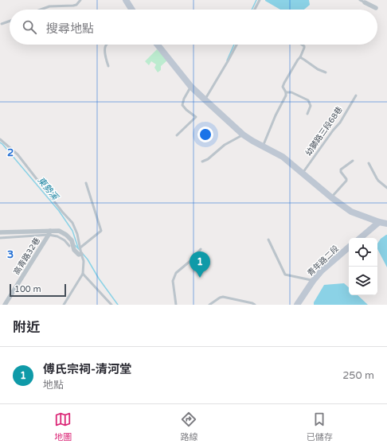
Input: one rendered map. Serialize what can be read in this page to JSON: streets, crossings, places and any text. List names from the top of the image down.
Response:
{
  "streets": {
    "street": ["高青路32巷", "青年路二段"],
    "lane": ["幼獅路三段68巷"]
  },
  "water": ["東勢溪"],
  "scale_bar": "100 m",
  "page": {
    "search": "搜尋地點",
    "pins": "1",
    "scale": "100 m",
    "heading": "附近",
    "list": [
      {
        "mark": "1",
        "name": "傅氏宗祠-清河堂",
        "note": "地點",
        "value": "250 m"
      }
    ],
    "nav": ["地圖", "路線", "已儲存"]
  },
  "grid": {
    "rows": ["2", "3"]
  }
}
